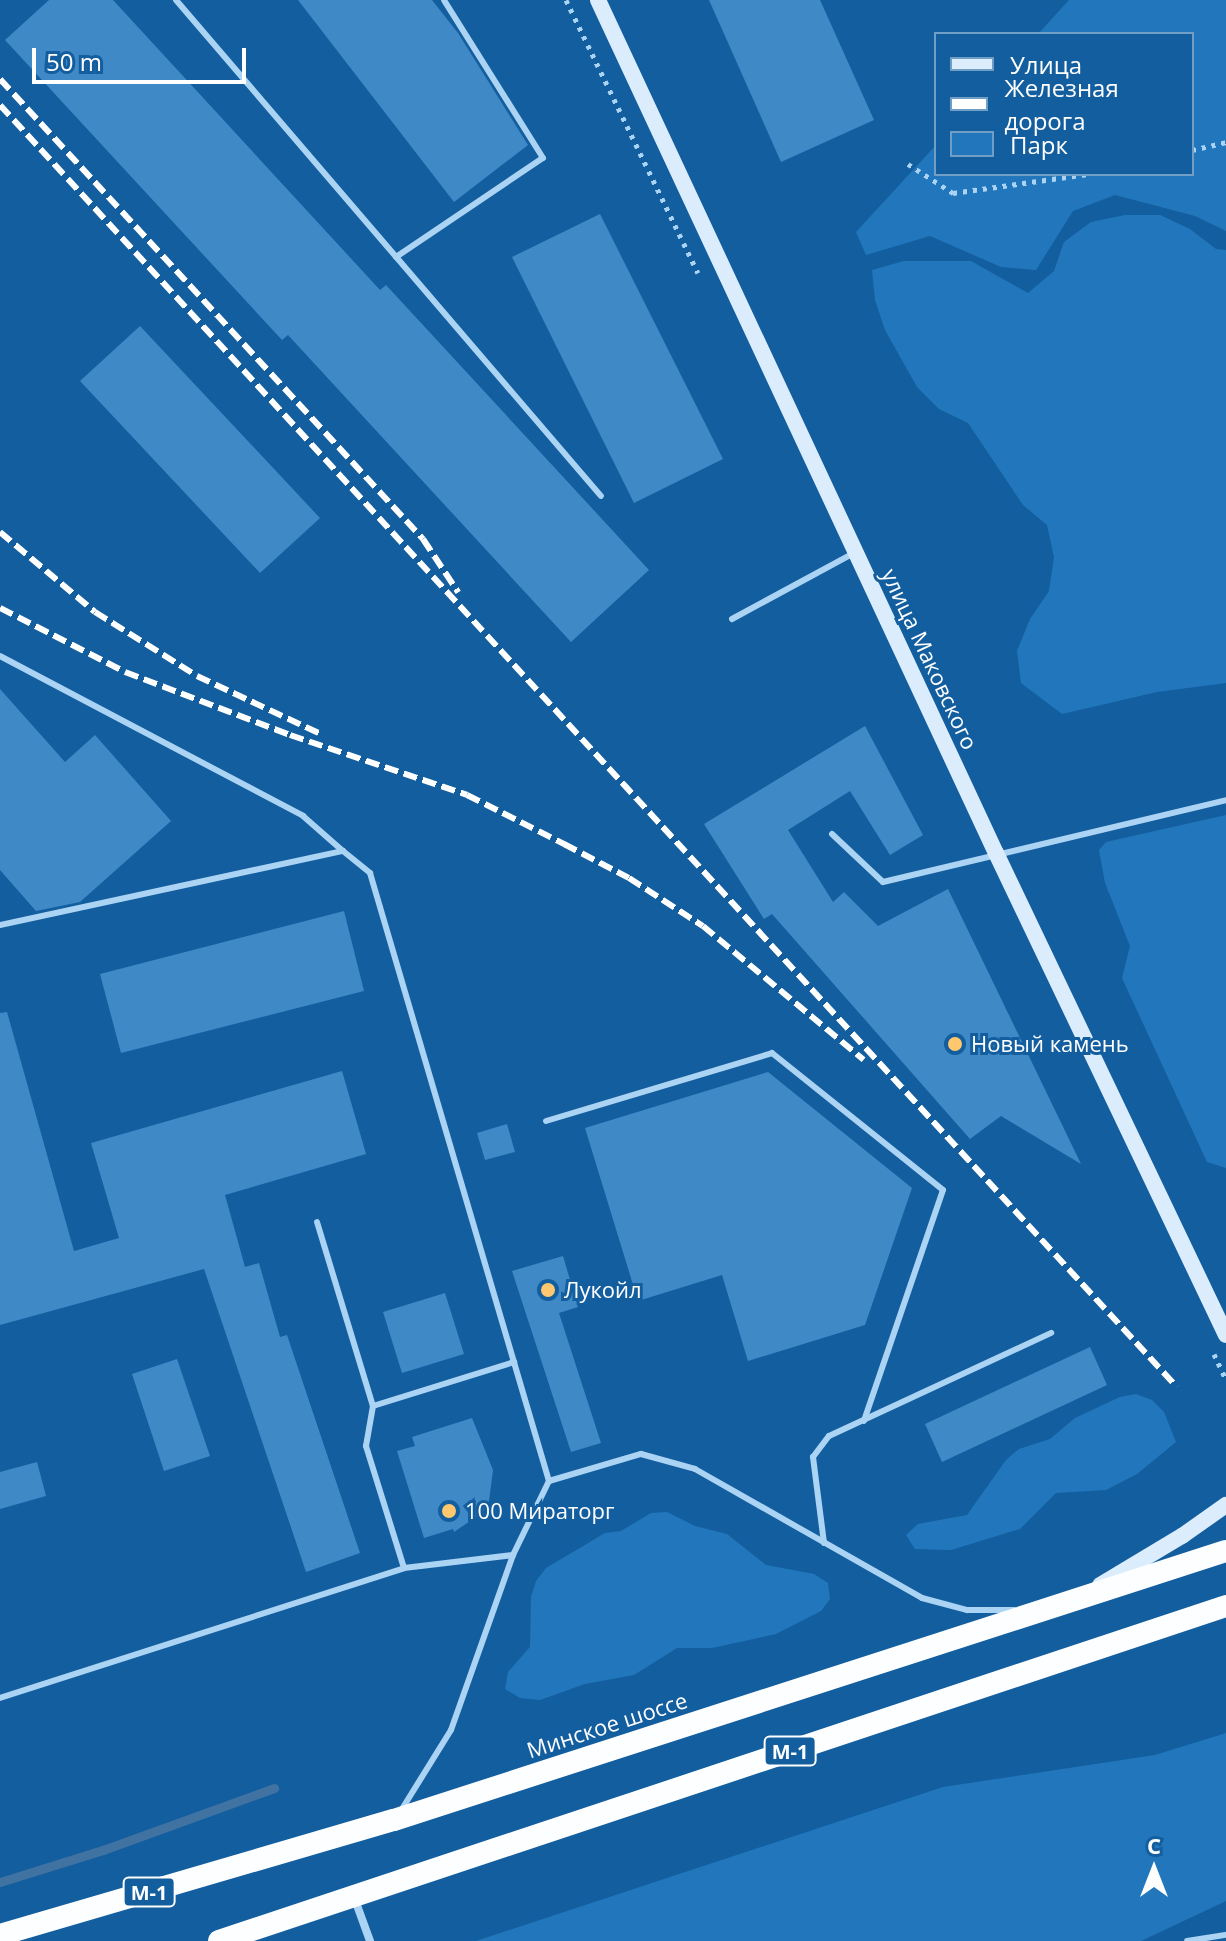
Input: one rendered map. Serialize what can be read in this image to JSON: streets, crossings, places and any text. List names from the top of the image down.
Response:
{
  "streets": {
    "highway": ["Минское шоссе", "М-1"],
    "main road": ["улица Маковского"]
  },
  "places": ["Новый камень", "Лукойл", "100 Мираторг"],
  "legend": ["Улица", "Железная дорога", "Парк"],
  "scale_bar": "50 m",
  "north": "top"
}
